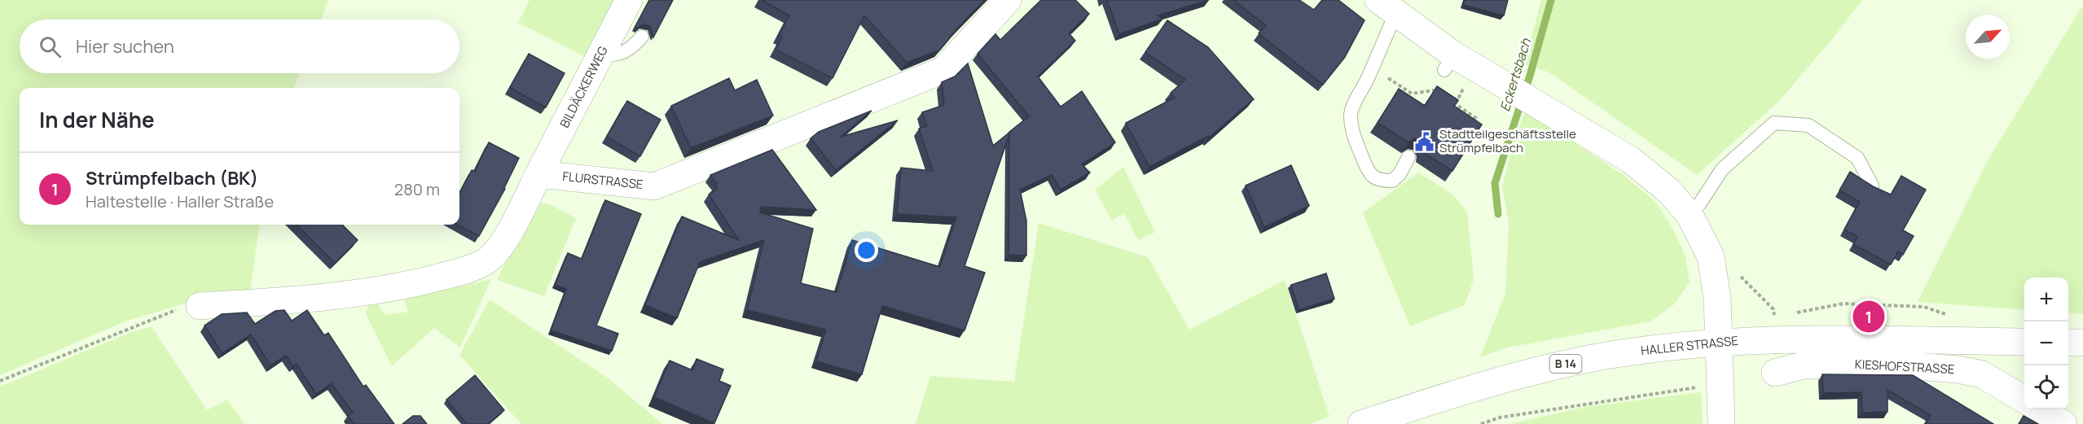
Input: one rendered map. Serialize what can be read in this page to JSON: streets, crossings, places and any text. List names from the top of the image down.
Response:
{
  "streets": {
    "street": [
      "BILDÄCKERWEG",
      "FLURSTRASSE",
      "HALLER STRASSE",
      "B 14",
      "KIESHOFSTRASSE"
    ]
  },
  "crossings": [
    ["BILDÄCKERWEG", "FLURSTRASSE"]
  ],
  "water": ["Eckertsbach"],
  "places": {
    "public building": ["Stadtteilgeschäftsstelle Strümpfelbach"]
  },
  "north": "top right",
  "page": {
    "search": "Hier suchen",
    "heading": "In der Nähe",
    "list": [
      {
        "mark": "1",
        "name": "Strümpfelbach (BK)",
        "note": "Haltestelle · Haller Straße",
        "value": "280 m"
      }
    ],
    "map_buttons": ["+", "−"],
    "pins": "1"
  }
}
